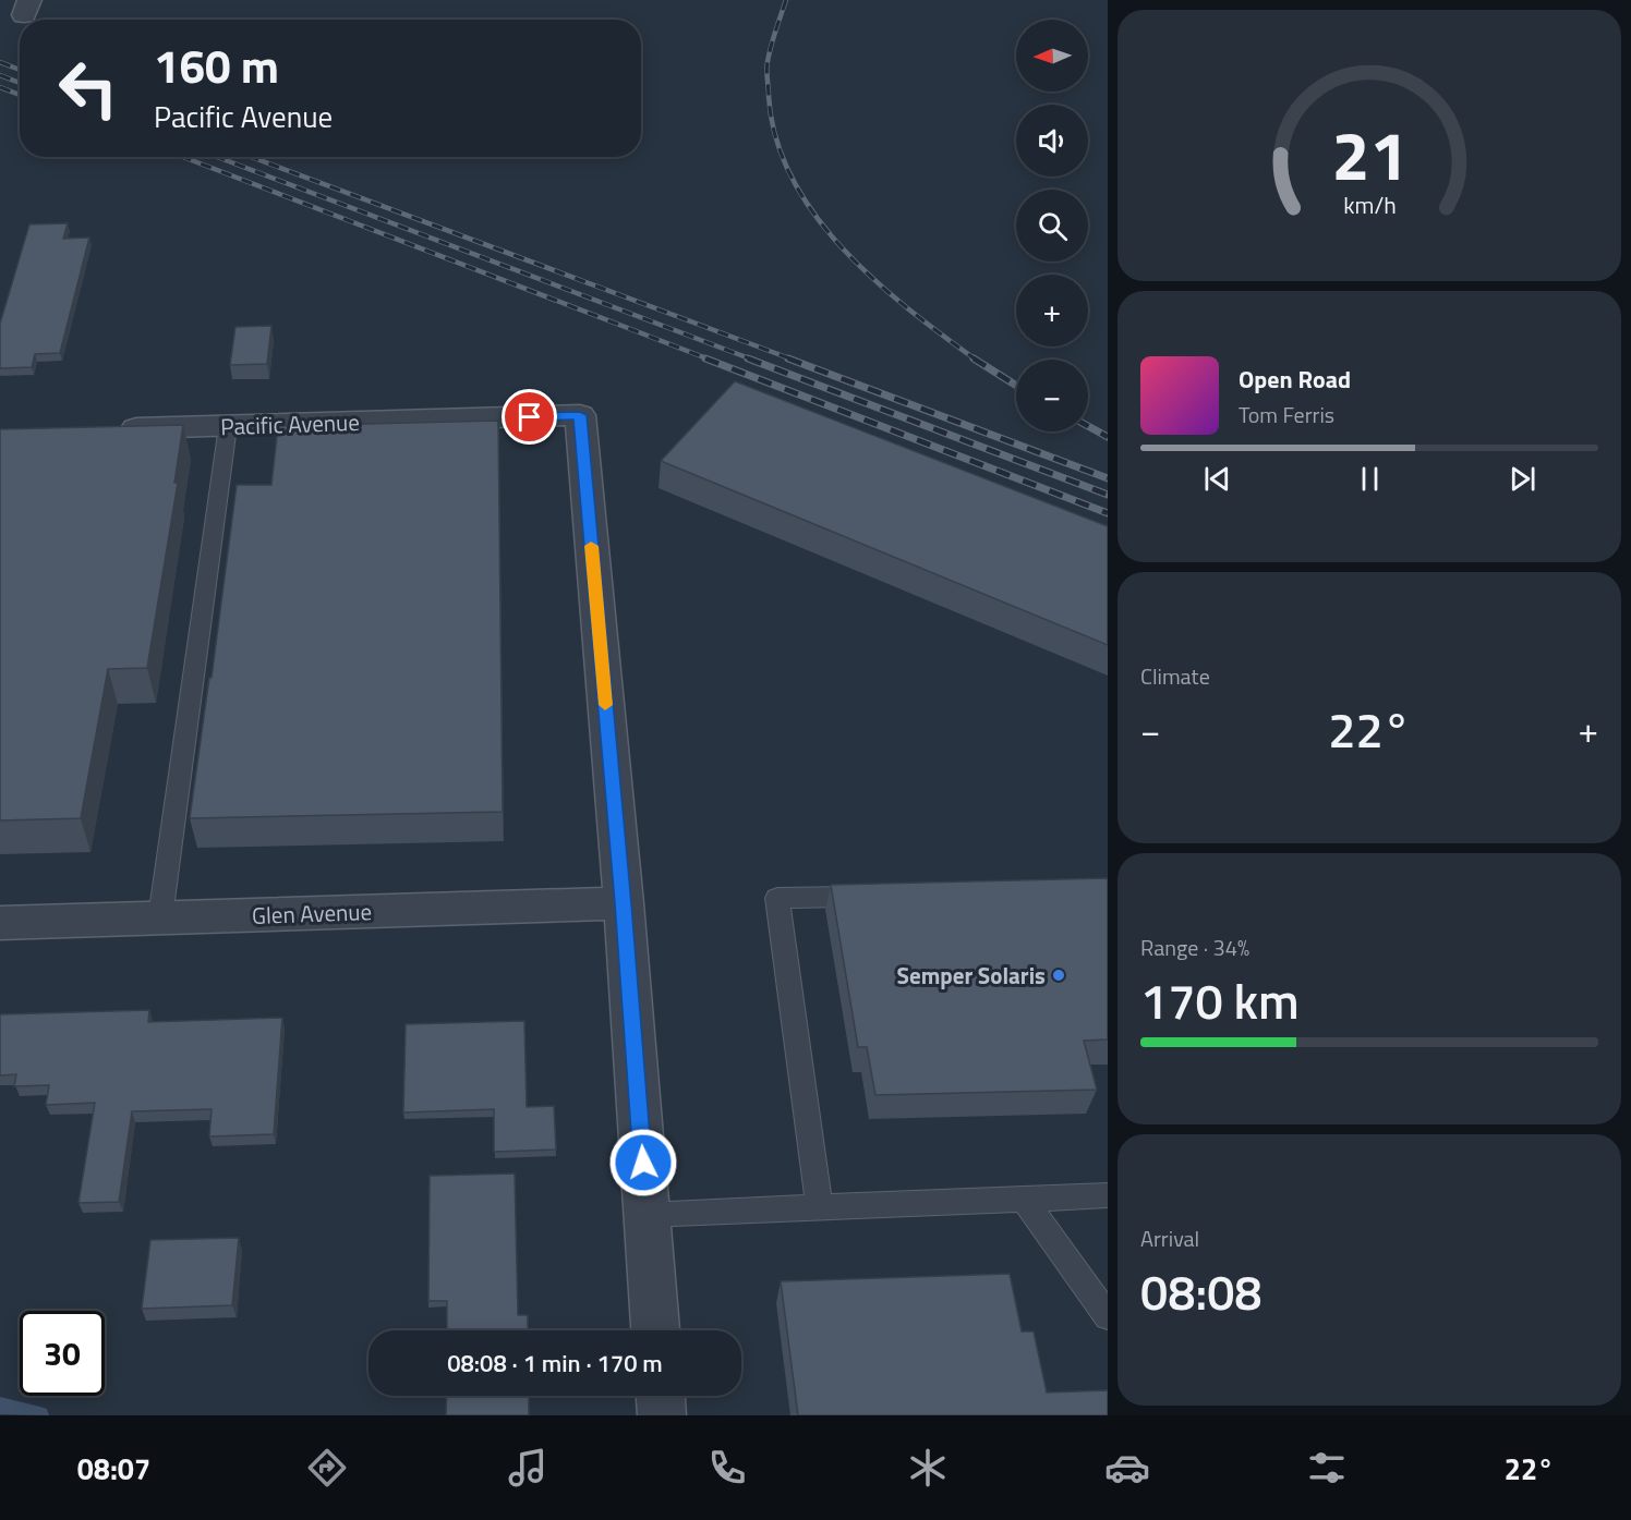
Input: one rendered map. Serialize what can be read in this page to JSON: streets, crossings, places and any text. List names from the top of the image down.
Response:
{
  "streets": {
    "street": ["Pacific Avenue", "Glen Avenue"]
  },
  "crossings": [
    ["Pacific Avenue", "Glen Avenue"]
  ],
  "places": ["Semper Solaris"],
  "north": "left",
  "page": {
    "map_buttons": ["+", "−"],
    "turn": ["160 m", "Pacific Avenue"],
    "song": ["Open Road", "Tom Ferris"],
    "tile": [
      "Climate",
      ["Range · 34%", "170 km"],
      ["Arrival", "08:08"]
    ],
    "heat": ["−", "22°", "+"],
    "limit": "30",
    "trip": "08:08 · 1 min · 170 m",
    "tabs": ["08:07", "22°"],
    "gauge": ["21", "km/h"]
  }
}
